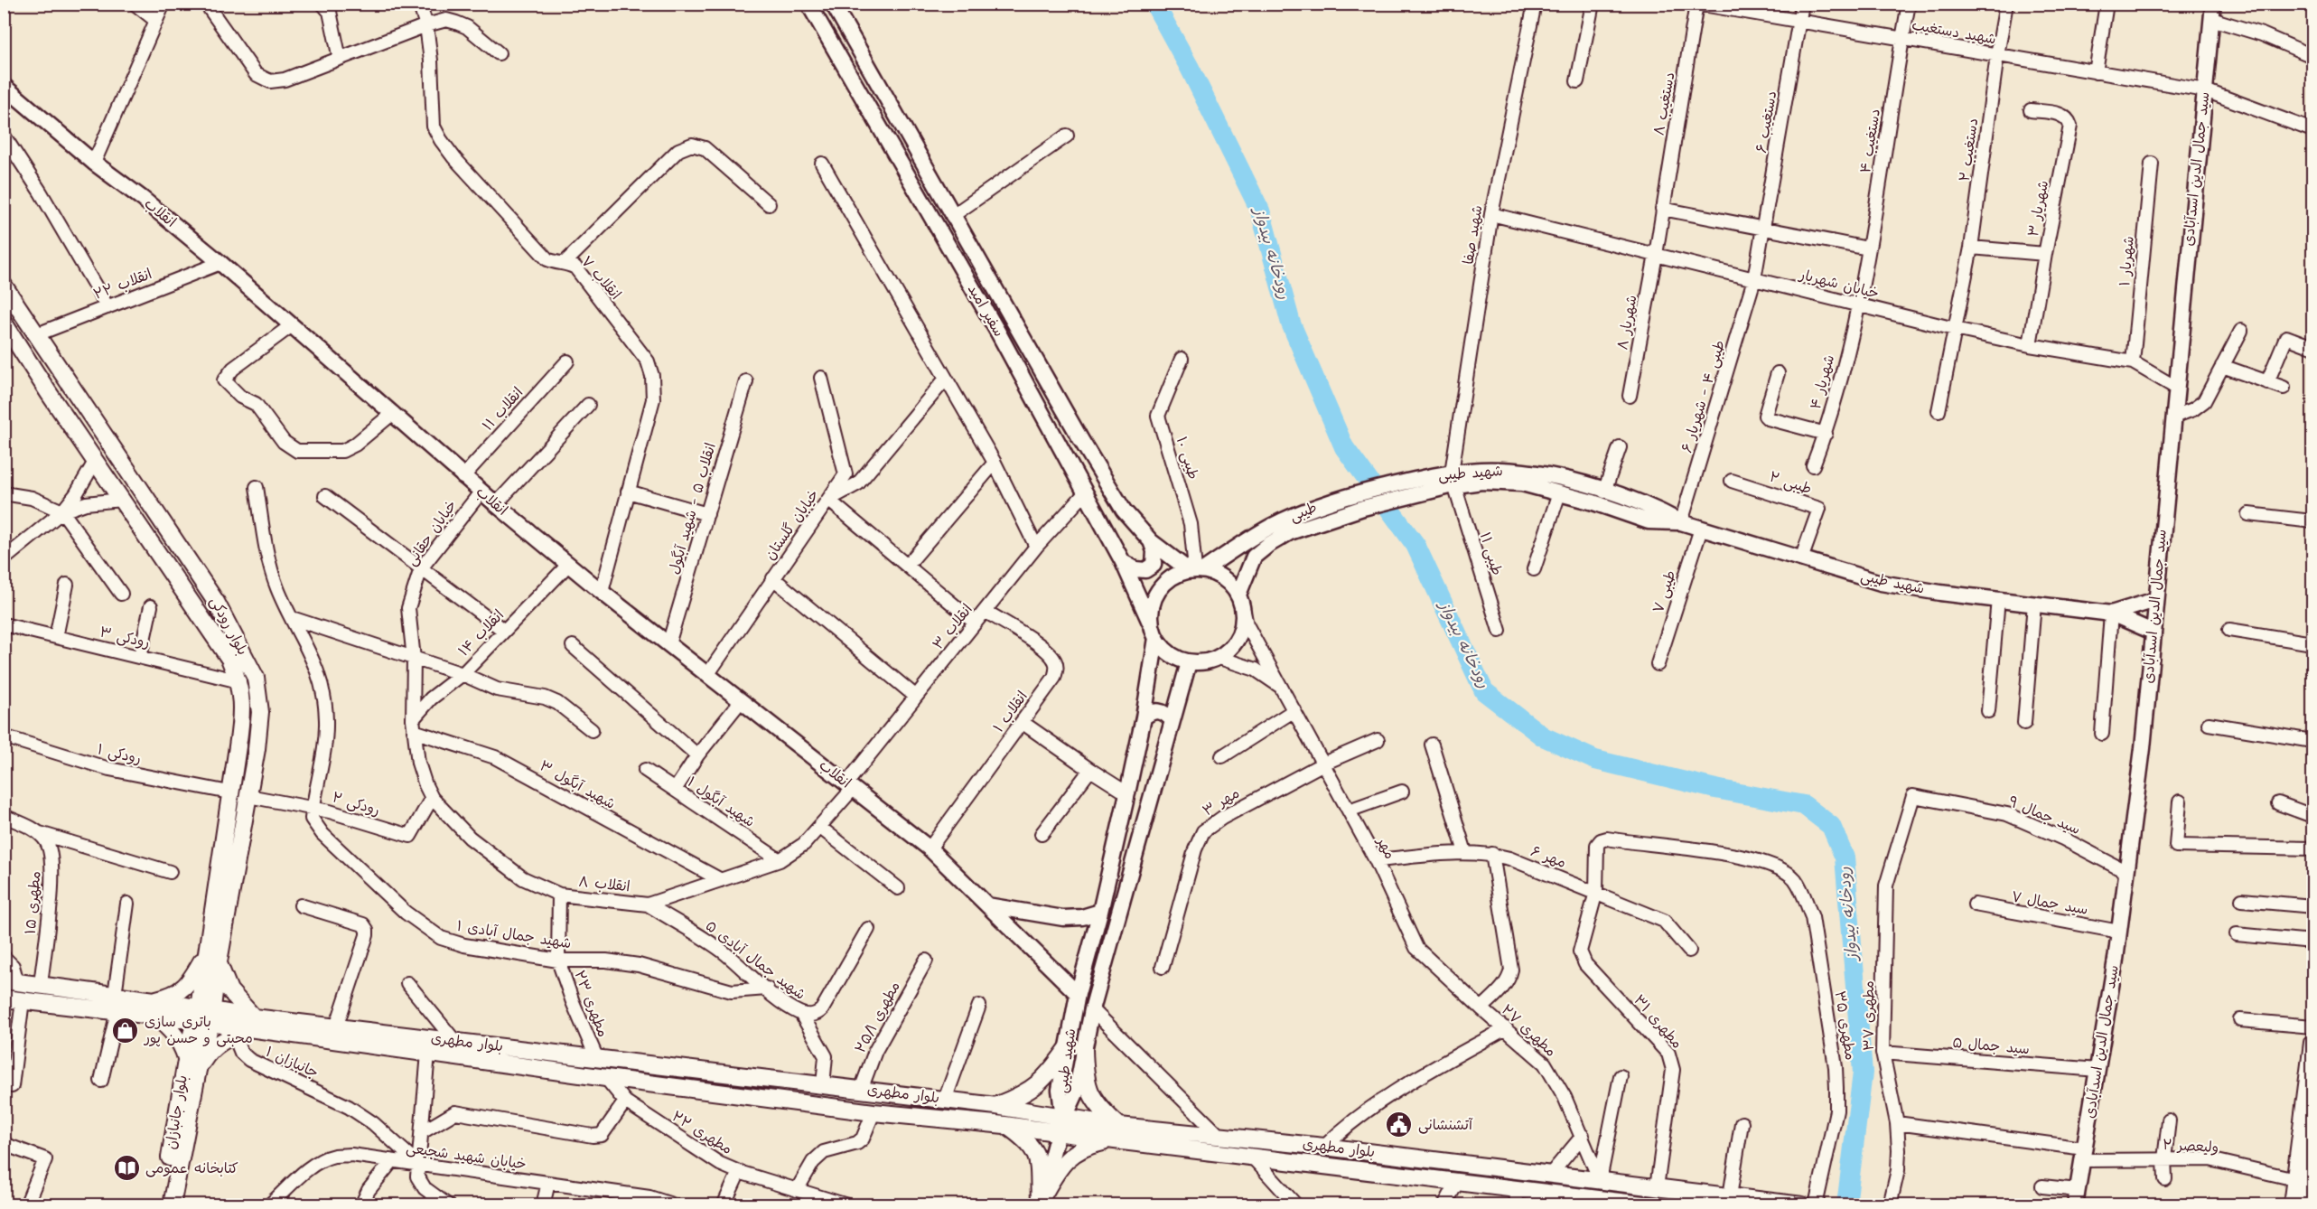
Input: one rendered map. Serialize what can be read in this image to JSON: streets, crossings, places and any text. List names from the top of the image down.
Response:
{
  "streets": {
    "main road": ["بلوار رودکی", "بلوار مطهری", "بلوار جانبازان"],
    "street": [
      "شهید دستغیب",
      "دستغیب ۸",
      "دستغیب ۶",
      "دستغیب ۴",
      "دستغیب ۲",
      "سید جمال الدین اسدآبادی",
      "شهریار ۳",
      "انقلاب",
      "شهید صفا",
      "شهریار ۱",
      "انقلاب ۷",
      "انقلاب ۲۲",
      "خیابان شهریار",
      "سفیر امید",
      "شهریار ۸",
      "شهریار ۴",
      "طیبی ۴ - شهریار ۶",
      "انقلاب ۱۱",
      "طیبی ۱۰",
      "شهید طیبی",
      "طیبی ۲",
      "انقلاب ۵ - شهید آبگول",
      "طیبی",
      "خیابان گلستان",
      "خیابان حقانی",
      "طیبی ۱۱",
      "طیبی ۷",
      "انقلاب ۳",
      "انقلاب ۱۴",
      "رودکی ۳",
      "انقلاب ۱",
      "رودکی ۱",
      "شهید آبگول ۳",
      "شهید آبگول ۱",
      "مهر ۳",
      "رودکی ۲",
      "سید جمال ۹",
      "مهر",
      "مهر ۶",
      "انقلاب ۸",
      "مطهری ۱۵",
      "سید جمال ۷",
      "شهید جمال آبادی ۱",
      "شهید جمال آبادی ۵",
      "مطهری ۲۳",
      "مطهری ۳۷",
      "مطهری ۲۵/۱",
      "مطهری ۳۱",
      "مطهری ۳۵",
      "مطهری ۲۷",
      "سید جمال ۵",
      "جانبازان ۱",
      "مطهری ۲۲",
      "ولیعصر ۲",
      "خیابان شهید شجیعی"
    ]
  },
  "crossings": [
    ["شهید دستغیب", "دستغیب ۸"],
    ["شهید دستغیب", "دستغیب ۶"],
    ["شهید دستغیب", "دستغیب ۴"],
    ["شهید دستغیب", "دستغیب ۲"],
    ["شهید دستغیب", "سید جمال الدین اسدآبادی"],
    ["دستغیب ۸", "خیابان شهریار"],
    ["دستغیب ۸", "شهریار ۸"],
    ["دستغیب ۶", "خیابان شهریار"],
    ["دستغیب ۶", "طیبی ۴ - شهریار ۶"],
    ["دستغیب ۴", "خیابان شهریار"],
    ["دستغیب ۴", "شهریار ۴"],
    ["دستغیب ۲", "خیابان شهریار"],
    ["سید جمال الدین اسدآبادی", "خیابان شهریار"],
    ["سید جمال الدین اسدآبادی", "شهید طیبی"],
    ["سید جمال الدین اسدآبادی", "سید جمال ۹"],
    ["سید جمال الدین اسدآبادی", "سید جمال ۷"],
    ["سید جمال الدین اسدآبادی", "سید جمال ۵"],
    ["سید جمال الدین اسدآبادی", "ولیعصر ۲"],
    ["شهریار ۳", "خیابان شهریار"],
    ["انقلاب", "انقلاب ۷"],
    ["انقلاب", "انقلاب ۲۲"],
    ["انقلاب", "انقلاب ۱۱"],
    ["انقلاب", "شهید طیبی"],
    ["انقلاب", "انقلاب ۵ - شهید آبگول"],
    ["انقلاب", "خیابان گلستان"],
    ["انقلاب", "خیابان حقانی"],
    ["انقلاب", "انقلاب ۳"],
    ["انقلاب", "انقلاب ۱۴"],
    ["انقلاب", "انقلاب ۱"],
    ["انقلاب", "انقلاب ۸"],
    ["شهید صفا", "خیابان شهریار"],
    ["شهید صفا", "شهید طیبی"],
    ["شهید صفا", "طیبی ۱۱"],
    ["شهریار ۱", "خیابان شهریار"],
    ["انقلاب ۲۲", "بلوار رودکی"],
    ["خیابان شهریار", "شهریار ۸"],
    ["خیابان شهریار", "شهریار ۴"],
    ["خیابان شهریار", "طیبی ۴ - شهریار ۶"],
    ["سفیر امید", "طیبی ۱۰"],
    ["سفیر امید", "شهید طیبی"],
    ["سفیر امید", "طیبی"],
    ["سفیر امید", "انقلاب ۳"],
    ["سفیر امید", "مهر"],
    ["طیبی ۴ - شهریار ۶", "شهید طیبی"],
    ["طیبی ۱۰", "شهید طیبی"],
    ["طیبی ۱۰", "طیبی"],
    ["طیبی ۱۰", "مهر"],
    ["شهید طیبی", "طیبی ۲"],
    ["شهید طیبی", "طیبی"],
    ["شهید طیبی", "طیبی ۱۱"],
    ["شهید طیبی", "طیبی ۷"],
    ["شهید طیبی", "مهر"],
    ["شهید طیبی", "بلوار مطهری"],
    ["طیبی", "مهر"],
    ["خیابان حقانی", "انقلاب ۱۴"],
    ["خیابان حقانی", "شهید آبگول ۳"],
    ["خیابان حقانی", "انقلاب ۸"],
    ["بلوار رودکی", "رودکی ۳"],
    ["بلوار رودکی", "رودکی ۱"],
    ["بلوار رودکی", "رودکی ۲"],
    ["بلوار رودکی", "بلوار مطهری"],
    ["بلوار رودکی", "بلوار جانبازان"],
    ["انقلاب ۳", "انقلاب ۱"],
    ["انقلاب ۳", "انقلاب ۸"],
    ["انقلاب ۱۴", "شهید آبگول ۳"],
    ["انقلاب ۱۴", "انقلاب ۸"],
    ["شهید آبگول ۳", "انقلاب ۸"],
    ["شهید آبگول ۱", "انقلاب ۸"],
    ["مهر ۳", "مهر"],
    ["رودکی ۲", "انقلاب ۸"],
    ["رودکی ۲", "شهید جمال آبادی ۱"],
    ["سید جمال ۹", "مطهری ۳۷"],
    ["مهر", "مهر ۶"],
    ["مهر", "مطهری ۲۷"],
    ["مهر ۶", "مطهری ۳۱"],
    ["مهر ۶", "مطهری ۳۵"],
    ["انقلاب ۸", "شهید جمال آبادی ۵"],
    ["انقلاب ۸", "مطهری ۲۳"],
    ["مطهری ۱۵", "بلوار مطهری"],
    ["شهید جمال آبادی ۱", "شهید جمال آبادی ۵"],
    ["شهید جمال آبادی ۱", "مطهری ۲۳"],
    ["مطهری ۲۳", "بلوار مطهری"],
    ["مطهری ۳۷", "سید جمال ۵"],
    ["مطهری ۳۷", "ولیعصر ۲"],
    ["مطهری ۲۵/۱", "بلوار مطهری"],
    ["مطهری ۳۱", "مطهری ۳۵"],
    ["مطهری ۳۱", "بلوار مطهری"],
    ["مطهری ۲۷", "بلوار مطهری"],
    ["بلوار مطهری", "جانبازان ۱"],
    ["بلوار مطهری", "بلوار جانبازان"],
    ["بلوار مطهری", "مطهری ۲۲"],
    ["جانبازان ۱", "خیابان شهید شجیعی"]
  ],
  "water": ["رودخانه بیدواز"],
  "places": {
    "shop": ["باتری سازی محبتی و حسن پور"],
    "public building": ["آتشنشانی"],
    "library": ["کتابخانه عمومی"]
  }
}
